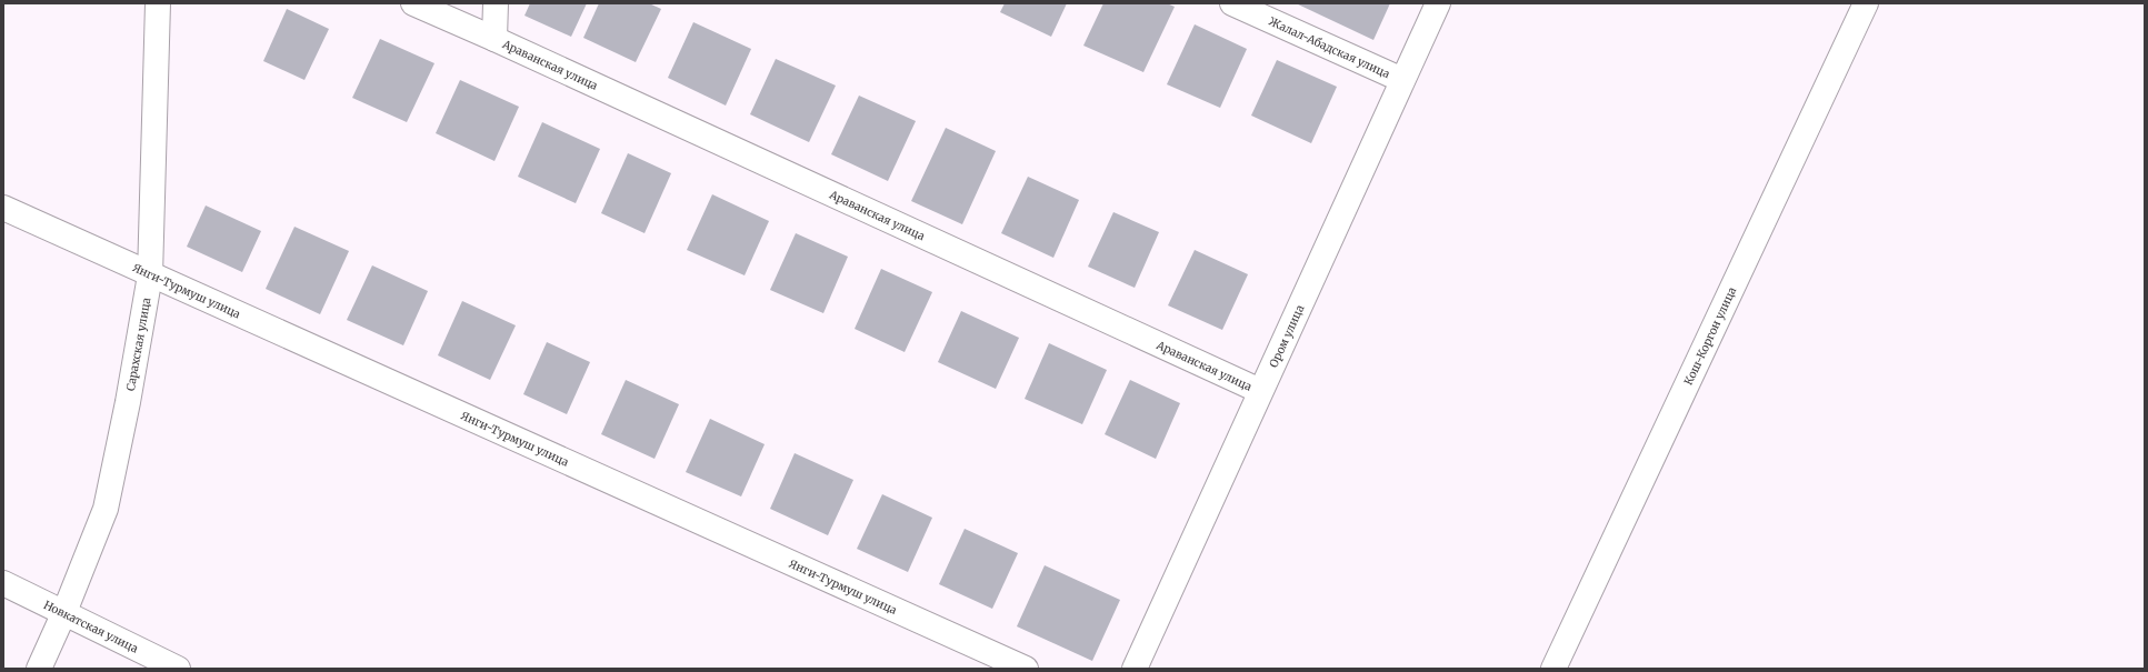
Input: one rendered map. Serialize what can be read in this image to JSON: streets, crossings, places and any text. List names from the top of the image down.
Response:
{
  "streets": {
    "street": [
      "Жалал-Абадская улица",
      "Араванская улица",
      "Янги-Турмуш улица",
      "Ором улица",
      "Кош-Коргон улица",
      "Сарахская улица",
      "Новкатская улица"
    ]
  },
  "crossings": [
    ["Жалал-Абадская улица", "Ором улица"],
    ["Араванская улица", "Ором улица"],
    ["Янги-Турмуш улица", "Сарахская улица"],
    ["Сарахская улица", "Новкатская улица"]
  ]
}
